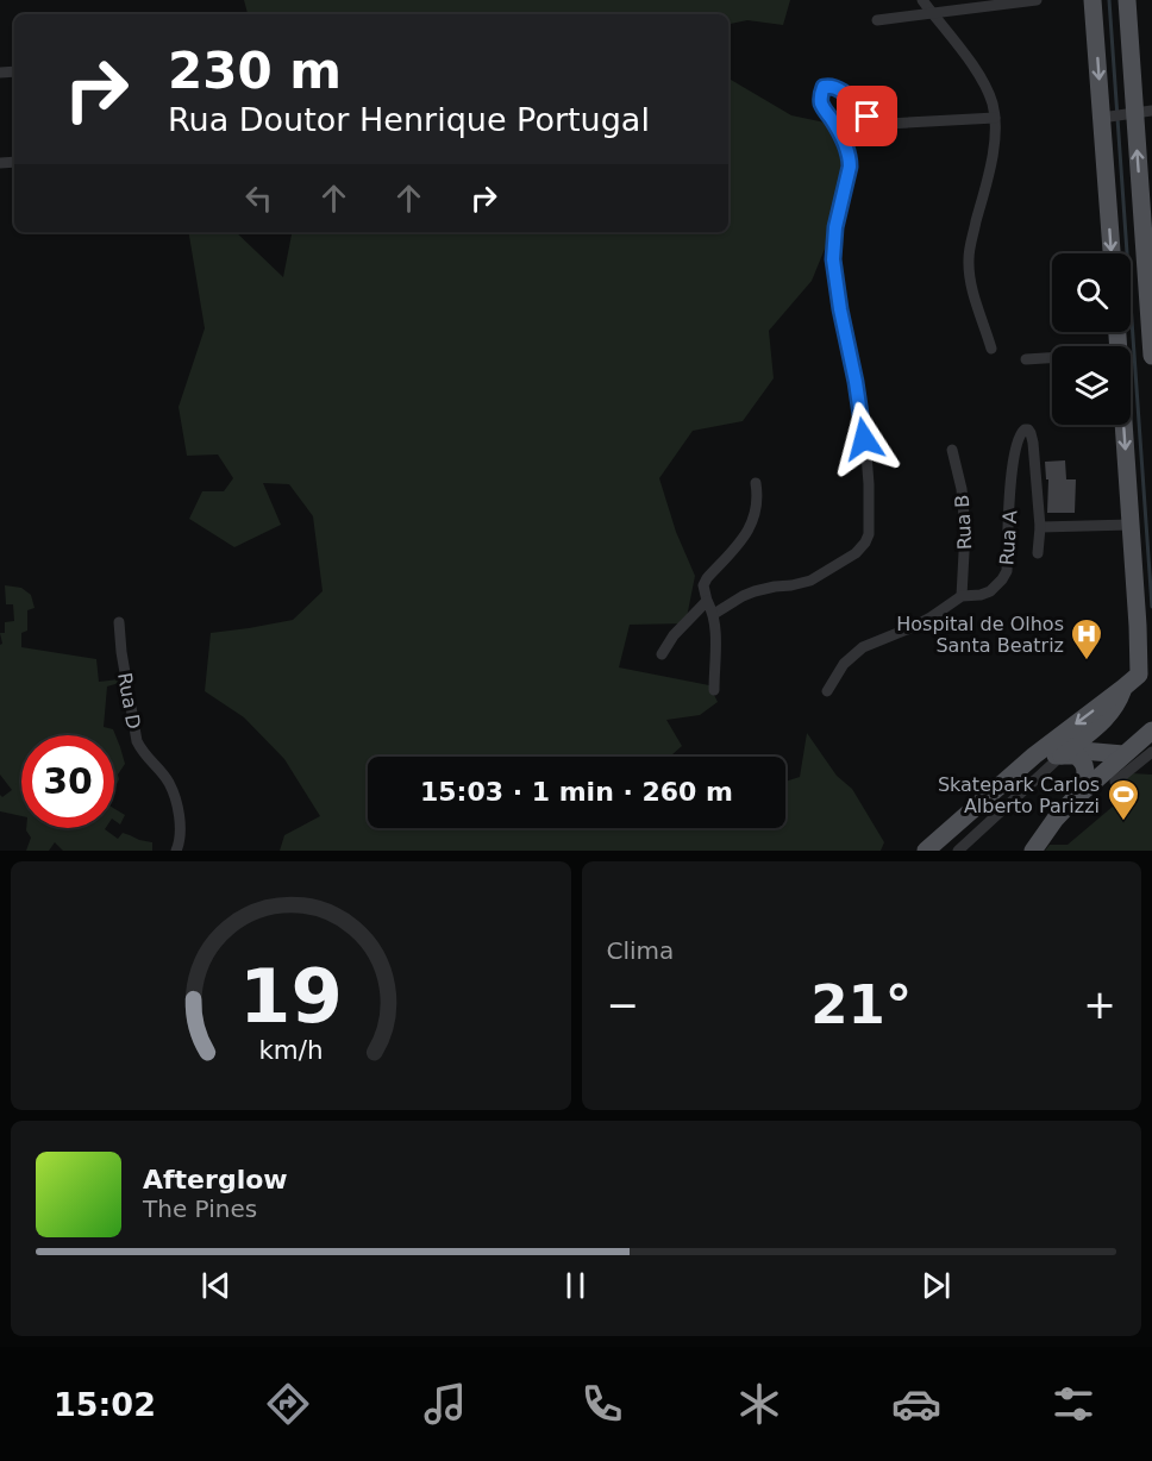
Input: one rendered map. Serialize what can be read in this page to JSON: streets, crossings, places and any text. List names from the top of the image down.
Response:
{
  "streets": {
    "street": ["Rua B", "Rua A", "Rua D"]
  },
  "crossings": [
    ["Rua B", "Rua A"]
  ],
  "places": {
    "hospital": ["Hospital de Olhos Santa Beatriz"],
    "sports": ["Skatepark Carlos Alberto Parizzi"]
  },
  "page": {
    "turn": ["230 m", "Rua Doutor Henrique Portugal"],
    "limit": "30",
    "trip": "15:03 · 1 min · 260 m",
    "tile": "Clima",
    "heat": ["−", "21°", "+"],
    "song": ["Afterglow", "The Pines"],
    "tabs": "15:02",
    "gauge": ["19", "km/h"]
  }
}
